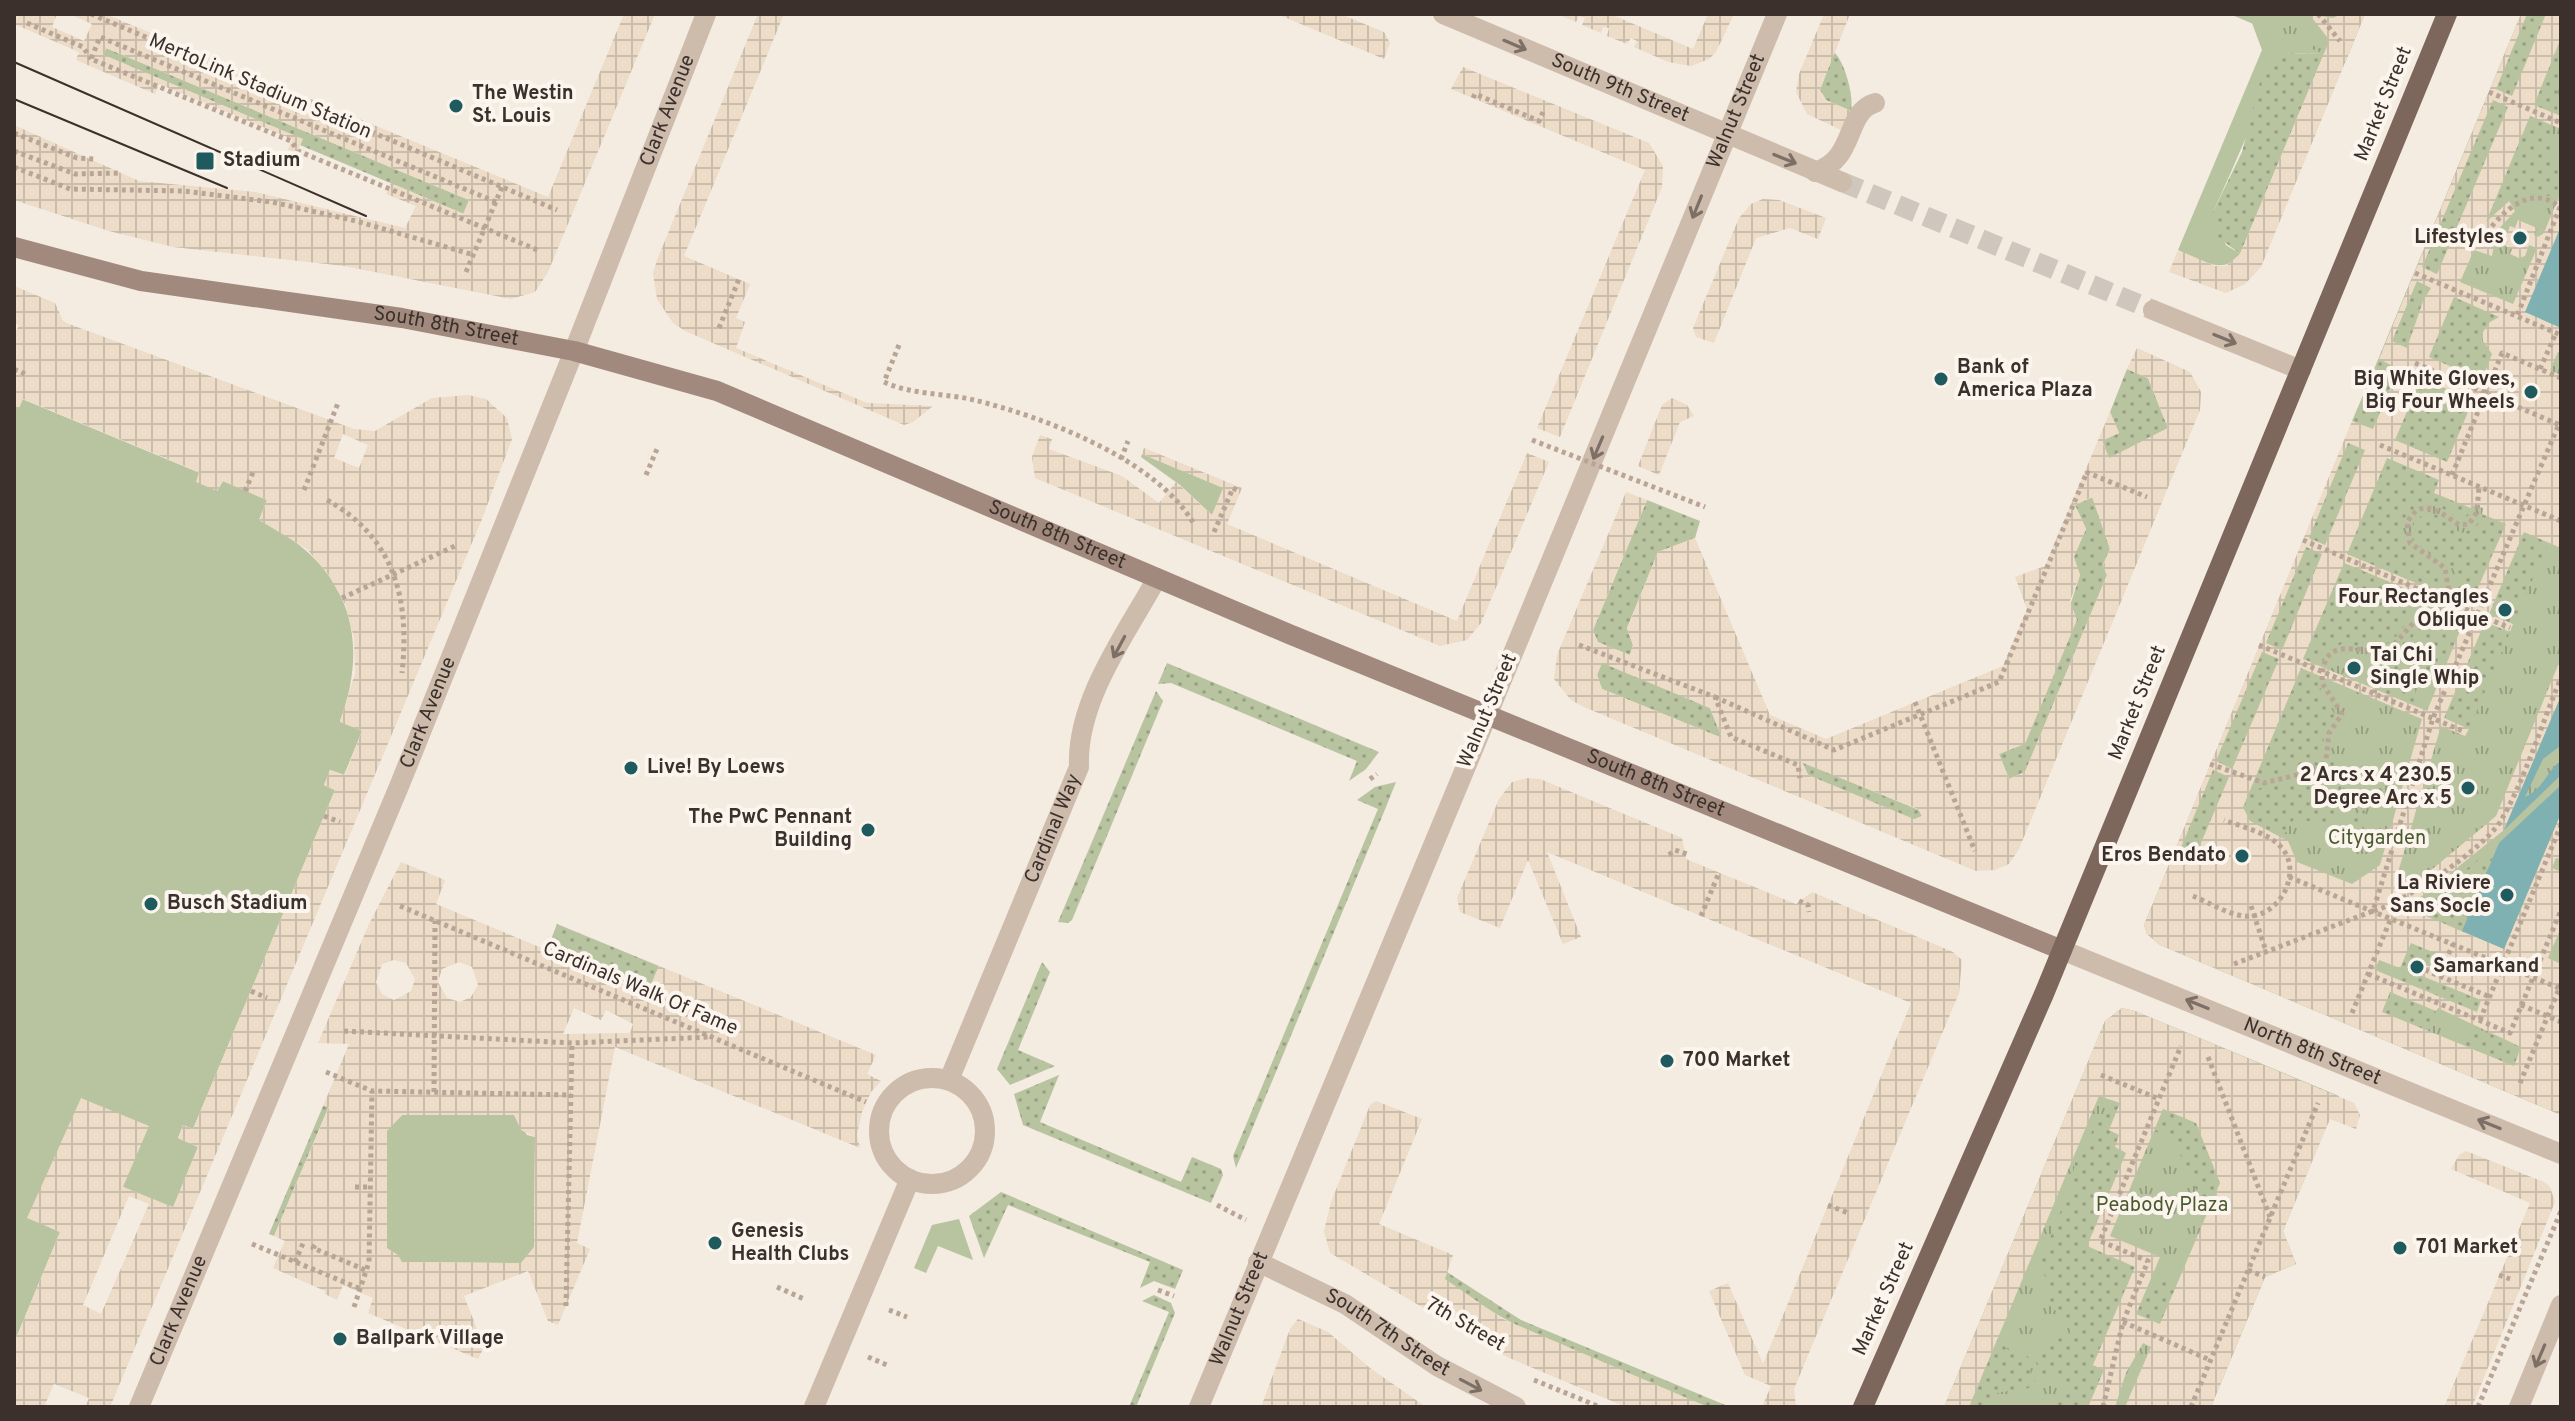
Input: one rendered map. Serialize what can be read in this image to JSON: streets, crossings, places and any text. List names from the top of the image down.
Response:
{
  "streets": {
    "main road": ["Market Street", "South 8th Street"],
    "street": [
      "South 9th Street",
      "Clark Avenue",
      "Walnut Street",
      "Cardinal Way",
      "North 8th Street",
      "South 7th Street"
    ],
    "path": ["MertoLink Stadium Station", "Cardinals Walk Of Fame"]
  },
  "crossings": [
    ["South 9th Street", "Walnut Street"],
    ["Market Street", "South 8th Street"],
    ["Market Street", "North 8th Street"],
    ["Clark Avenue", "South 8th Street"],
    ["Walnut Street", "South 8th Street"],
    ["Walnut Street", "South 7th Street"],
    ["South 8th Street", "Cardinal Way"],
    ["South 8th Street", "North 8th Street"]
  ],
  "one_way": [
    "South 9th Street",
    "Walnut Street",
    "Cardinal Way",
    "North 8th Street",
    "South 7th Street"
  ],
  "parks": ["Citygarden", "Peabody Plaza"],
  "places": {
    "other": [
      "The Westin St. Louis",
      "Lifestyles",
      "Bank of America Plaza",
      "Big White Gloves, Big Four Wheels",
      "Four Rectangles Oblique",
      "Tai Chi Single Whip",
      "Live! By Loews",
      "2 Arcs x 4 230.5 Degree Arc x 5",
      "The PwC Pennant Building",
      "Eros Bendato",
      "La Riviere Sans Socle",
      "Busch Stadium",
      "Samarkand",
      "700 Market",
      "Genesis Health Clubs",
      "701 Market",
      "Ballpark Village"
    ],
    "transit": ["Stadium"]
  }
}
